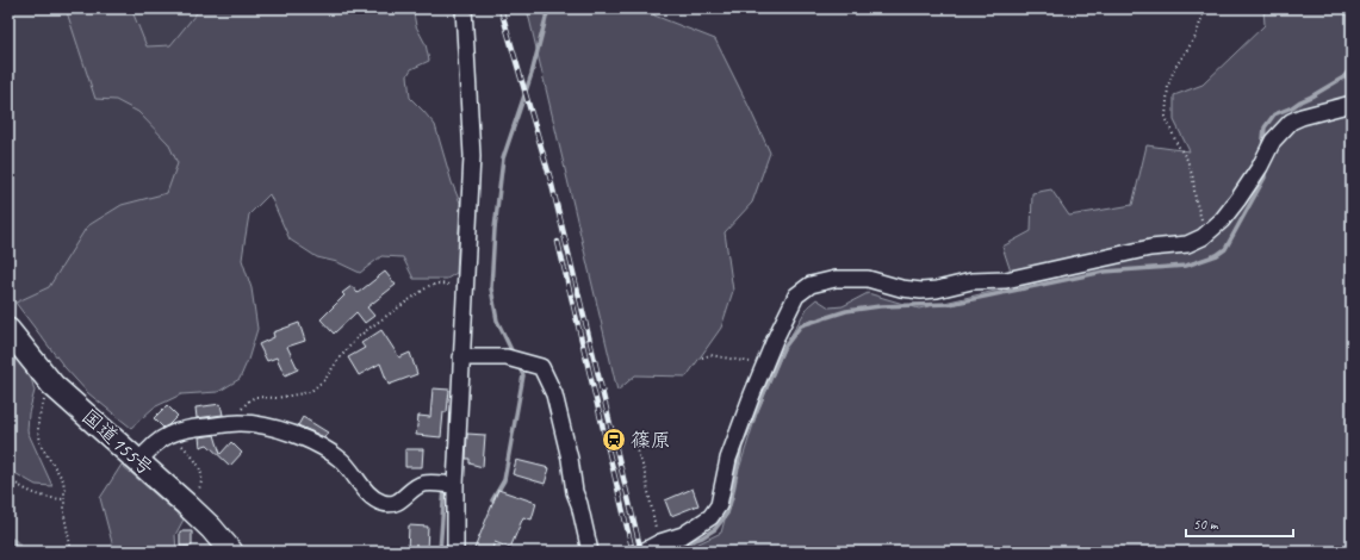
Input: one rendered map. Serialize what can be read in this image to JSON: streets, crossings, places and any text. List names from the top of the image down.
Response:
{
  "streets": {
    "highway": ["国道155号"]
  },
  "places": {
    "station": ["篠原"]
  },
  "scale_bar": "50 m"
}
